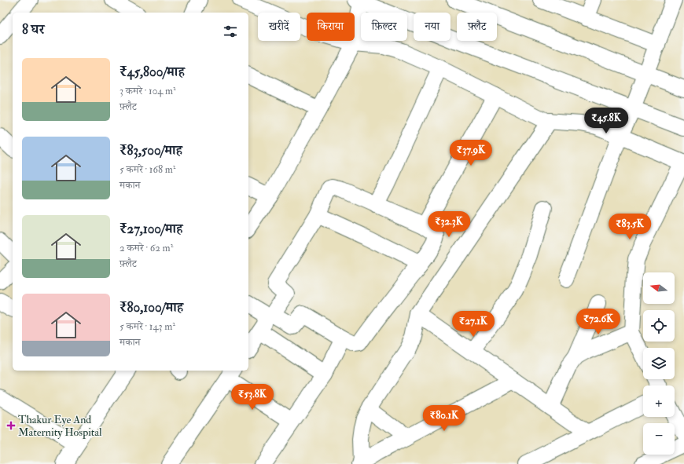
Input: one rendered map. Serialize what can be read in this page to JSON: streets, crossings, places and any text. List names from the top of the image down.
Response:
{
  "places": {
    "health": ["Thakur Eye And Maternity Hospital"]
  },
  "north": "left",
  "page": {
    "chip": [
      "खरीदें",
      "किराया",
      "फ़िल्टर",
      "नया",
      "फ़्लैट"
    ],
    "heading": "8 घर",
    "list": [
      {
        "name": "₹45,800/माह",
        "note": "3 कमरे · 104 m² · फ़्लैट"
      },
      {
        "name": "₹83,500/माह",
        "note": "5 कमरे · 168 m² · मकान"
      },
      {
        "name": "₹27,100/माह",
        "note": "2 कमरे · 62 m² · फ़्लैट"
      },
      {
        "name": "₹80,100/माह",
        "note": "5 कमरे · 143 m² · मकान"
      }
    ],
    "price": [
      "₹45.8K",
      "₹37.9K",
      "₹32.3K",
      "₹83.5K",
      "₹72.6K",
      "₹27.1K",
      "₹53.8K",
      "₹80.1K"
    ],
    "map_buttons": ["+", "−"]
  }
}
